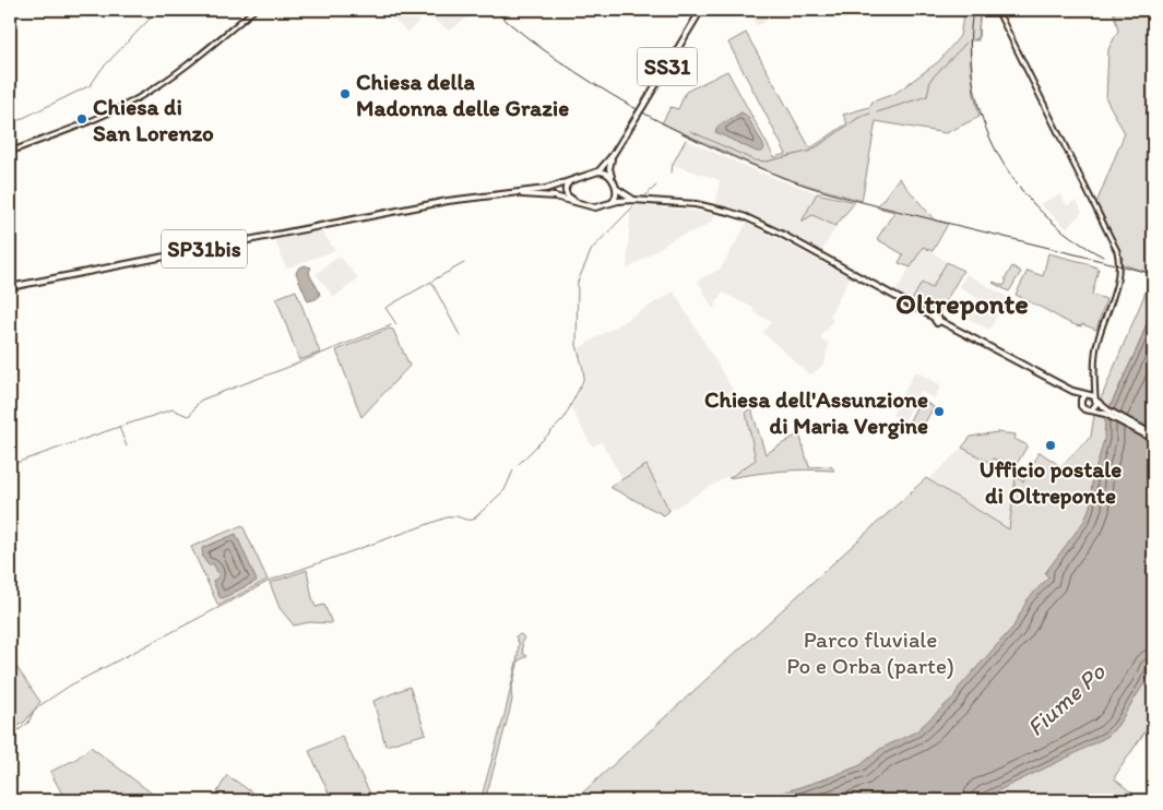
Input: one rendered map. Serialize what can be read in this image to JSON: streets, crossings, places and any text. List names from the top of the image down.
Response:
{
  "streets": {
    "main road": ["SS31", "SP31bis"]
  },
  "crossings": [
    ["SS31", "SP31bis"]
  ],
  "districts": ["Oltreponte"],
  "water": ["Fiume Po"],
  "parks": ["Parco fluviale Po e Orba (parte)"],
  "places": [
    "Chiesa della Madonna delle Grazie",
    "Chiesa di San Lorenzo",
    "Chiesa dell'Assunzione di Maria Vergine",
    "Ufficio postale di Oltreponte"
  ]
}
